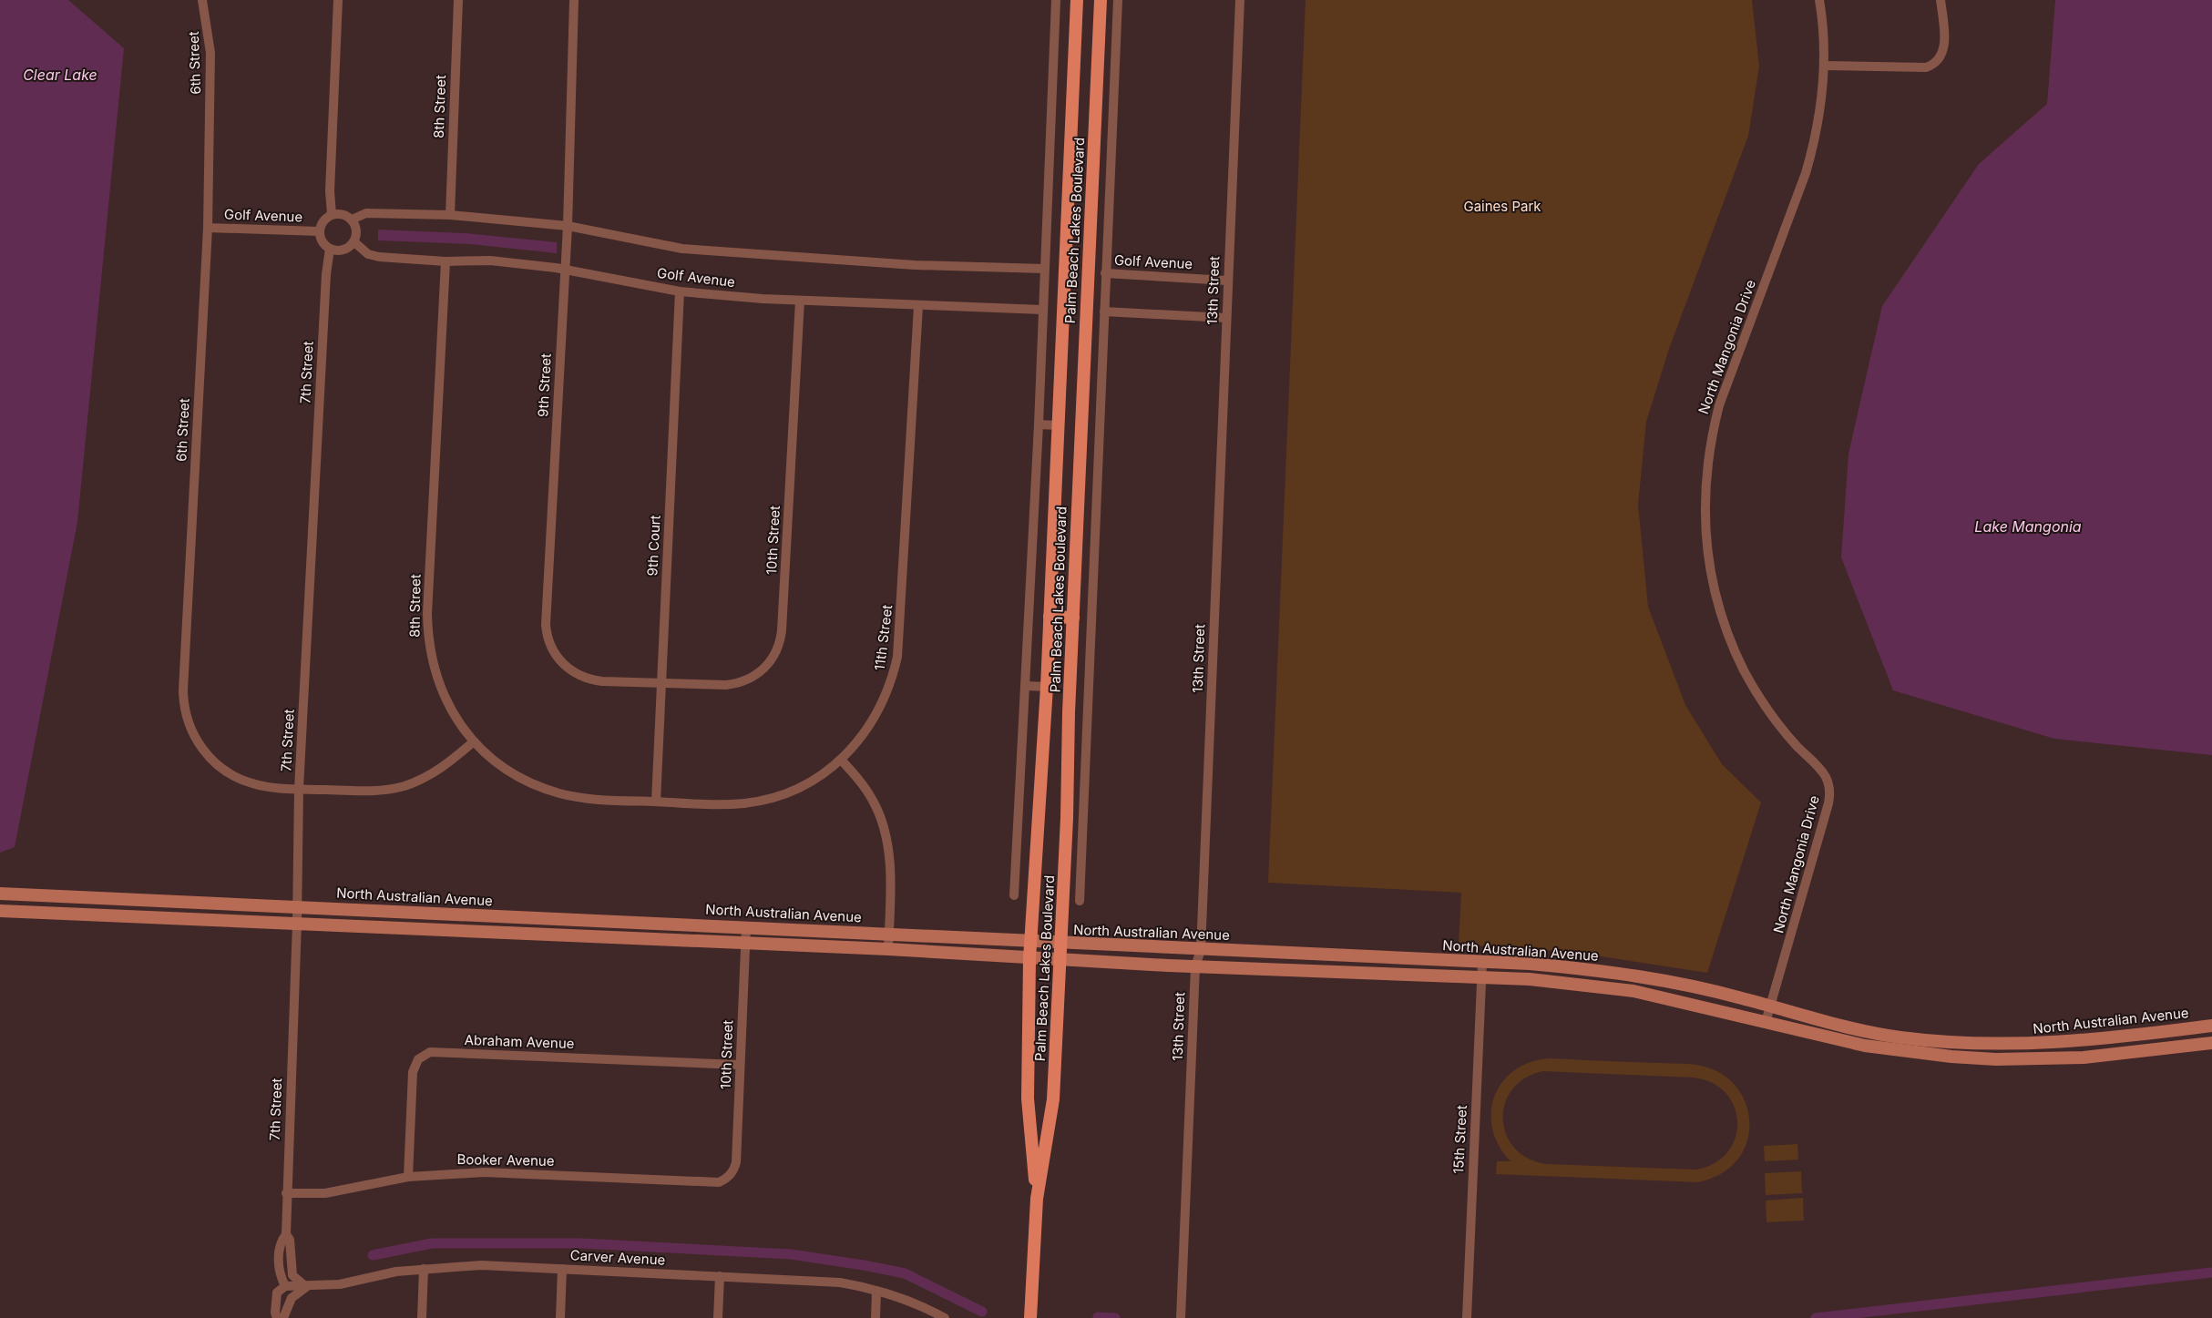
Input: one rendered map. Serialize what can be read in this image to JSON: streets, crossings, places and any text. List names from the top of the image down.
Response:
{
  "streets": {
    "main road": ["Palm Beach Lakes Boulevard", "North Australian Avenue"],
    "street": [
      "6th Street",
      "8th Street",
      "Golf Avenue",
      "13th Street",
      "North Mangonia Drive",
      "7th Street",
      "9th Street",
      "10th Street",
      "9th Court",
      "11th Street",
      "Abraham Avenue",
      "15th Street",
      "Booker Avenue",
      "Carver Avenue"
    ]
  },
  "crossings": [
    ["6th Street", "8th Street"],
    ["6th Street", "Golf Avenue"],
    ["6th Street", "7th Street"],
    ["8th Street", "Golf Avenue"],
    ["8th Street", "9th Court"],
    ["8th Street", "11th Street"],
    ["Golf Avenue", "13th Street"],
    ["Golf Avenue", "7th Street"],
    ["Golf Avenue", "9th Street"],
    ["Golf Avenue", "10th Street"],
    ["Golf Avenue", "9th Court"],
    ["Golf Avenue", "11th Street"],
    ["Palm Beach Lakes Boulevard", "North Australian Avenue"],
    ["13th Street", "North Australian Avenue"],
    ["North Mangonia Drive", "North Australian Avenue"],
    ["7th Street", "North Australian Avenue"],
    ["7th Street", "Booker Avenue"],
    ["7th Street", "Carver Avenue"],
    ["9th Street", "10th Street"],
    ["9th Street", "9th Court"],
    ["10th Street", "9th Court"],
    ["10th Street", "North Australian Avenue"],
    ["10th Street", "Abraham Avenue"],
    ["10th Street", "Booker Avenue"],
    ["9th Court", "11th Street"],
    ["North Australian Avenue", "15th Street"],
    ["Abraham Avenue", "Booker Avenue"]
  ],
  "water": ["Clear Lake", "Lake Mangonia"],
  "parks": ["Gaines Park"]
}
